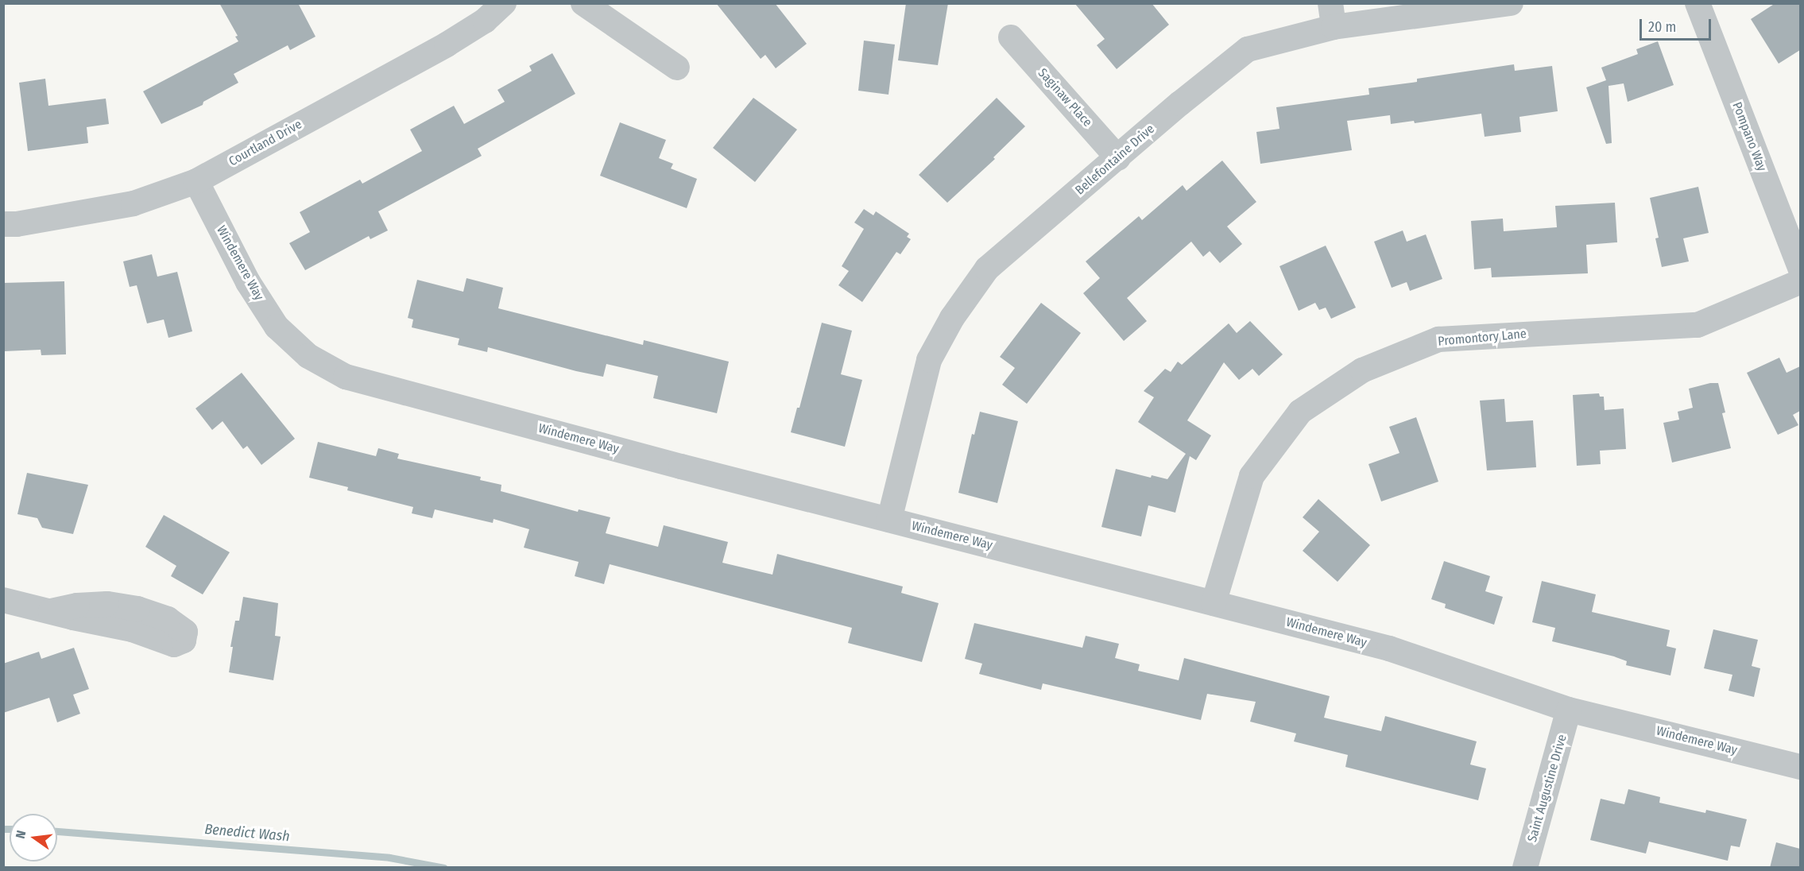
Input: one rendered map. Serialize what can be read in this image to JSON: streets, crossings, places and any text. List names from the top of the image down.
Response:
{
  "streets": {
    "street": [
      "Saginaw Place",
      "Pompano Way",
      "Courtland Drive",
      "Bellefontaine Drive",
      "Windemere Way",
      "Promontory Lane",
      "Saint Augustine Drive"
    ]
  },
  "crossings": [
    ["Saginaw Place", "Bellefontaine Drive"],
    ["Courtland Drive", "Windemere Way"],
    ["Bellefontaine Drive", "Windemere Way"],
    ["Windemere Way", "Promontory Lane"],
    ["Windemere Way", "Saint Augustine Drive"]
  ],
  "water": ["Benedict Wash"],
  "scale_bar": "20 m",
  "north": "left"
}
